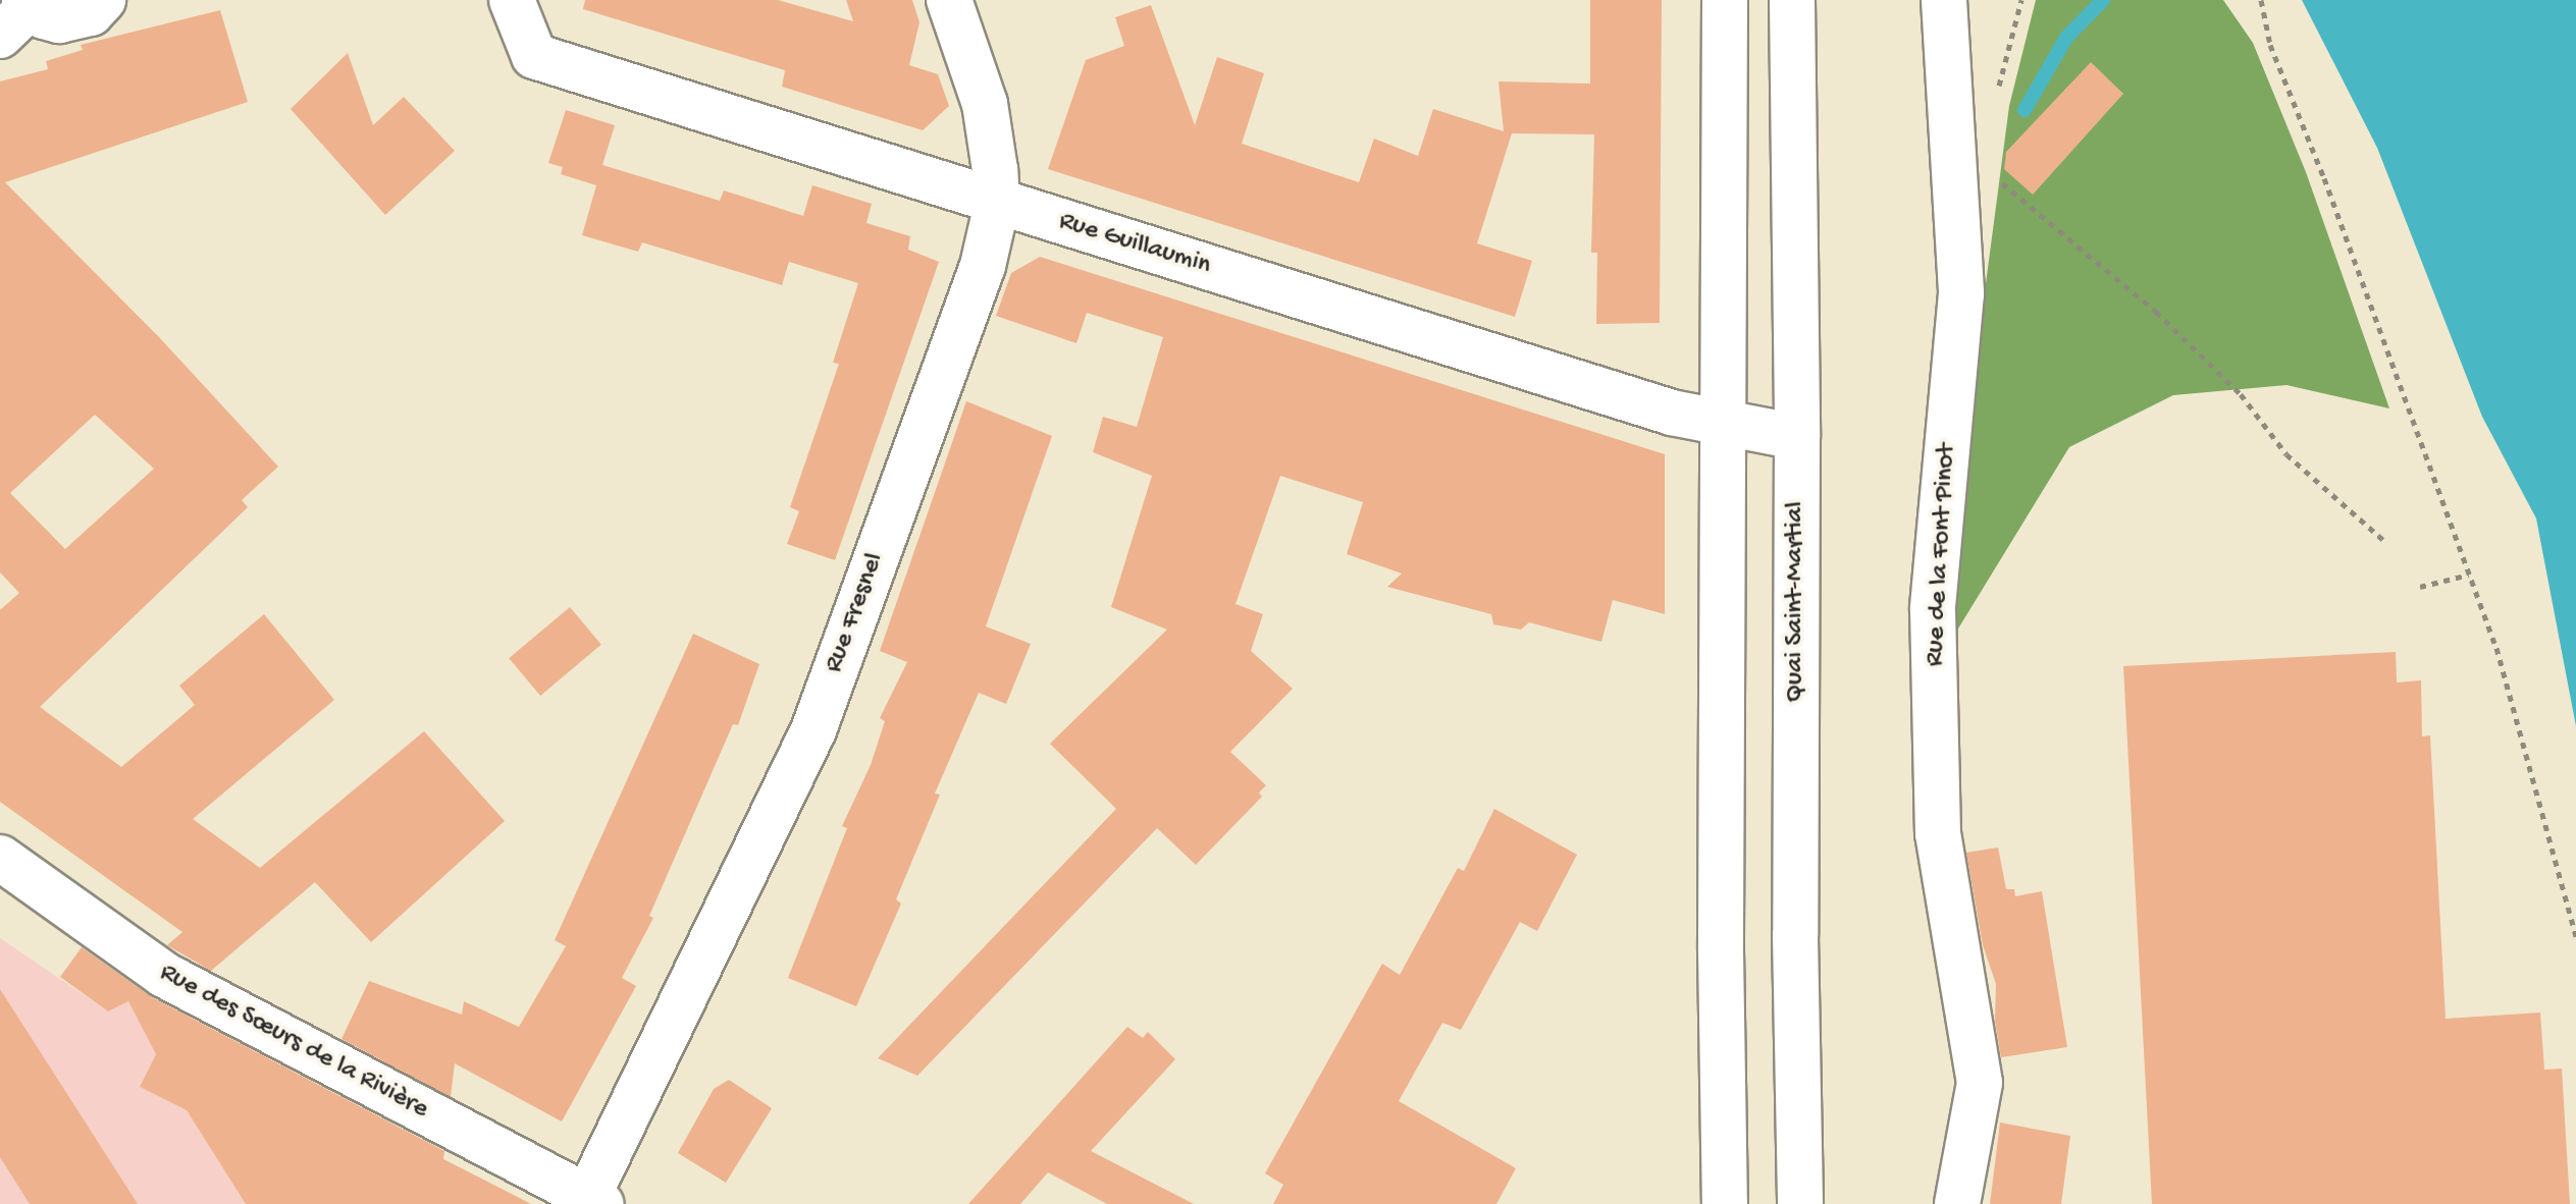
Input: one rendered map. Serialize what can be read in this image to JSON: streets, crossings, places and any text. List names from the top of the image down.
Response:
{
  "streets": {
    "street": [
      "Rue Guillaumin",
      "Rue de la Font Pinot",
      "Quai Saint-Martial",
      "Rue Fresnel",
      "Rue des Sœurs de la Rivière"
    ]
  },
  "crossings": [
    ["Rue Guillaumin", "Quai Saint-Martial"],
    ["Rue Guillaumin", "Rue Fresnel"],
    ["Rue Fresnel", "Rue des Sœurs de la Rivière"]
  ]
}
